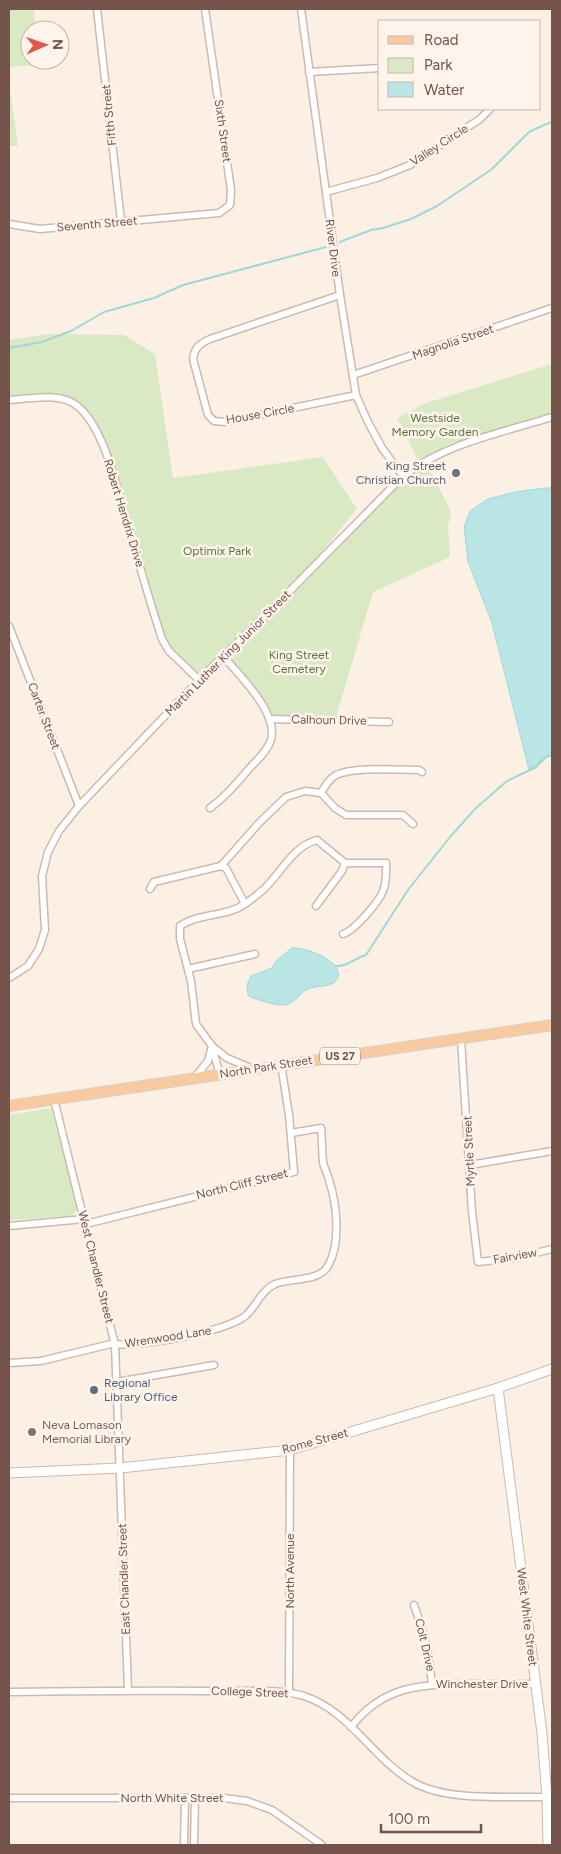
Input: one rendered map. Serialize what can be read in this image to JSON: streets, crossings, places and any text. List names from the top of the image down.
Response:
{
  "streets": {
    "main road": ["US 27", "North Park Street"],
    "street": [
      "Fifth Street",
      "Sixth Street",
      "Valley Circle",
      "Seventh Street",
      "River Drive",
      "Magnolia Street",
      "House Circle",
      "Robert Hendrix Drive",
      "Martin Luther King Junior Street",
      "Carter Street",
      "Calhoun Drive",
      "Myrtle Street",
      "North Cliff Street",
      "Fairview",
      "West Chandler Street",
      "Wrenwood Lane",
      "Rome Street",
      "North Avenue",
      "East Chandler Street",
      "West White Street",
      "Colt Drive",
      "Winchester Drive",
      "College Street",
      "North White Street"
    ]
  },
  "crossings": [
    ["Fifth Street", "Seventh Street"],
    ["Sixth Street", "Seventh Street"],
    ["Valley Circle", "River Drive"],
    ["River Drive", "Magnolia Street"],
    ["River Drive", "House Circle"],
    ["River Drive", "Martin Luther King Junior Street"],
    ["Robert Hendrix Drive", "Martin Luther King Junior Street"],
    ["Martin Luther King Junior Street", "Carter Street"],
    ["North Park Street", "Myrtle Street"],
    ["North Park Street", "North Cliff Street"],
    ["North Park Street", "West Chandler Street"],
    ["Myrtle Street", "Fairview"],
    ["North Cliff Street", "West Chandler Street"],
    ["North Cliff Street", "Wrenwood Lane"],
    ["West Chandler Street", "Wrenwood Lane"],
    ["West Chandler Street", "Rome Street"],
    ["West Chandler Street", "East Chandler Street"],
    ["Rome Street", "North Avenue"],
    ["Rome Street", "East Chandler Street"],
    ["Rome Street", "West White Street"],
    ["North Avenue", "College Street"],
    ["East Chandler Street", "College Street"],
    ["West White Street", "Winchester Drive"],
    ["West White Street", "College Street"],
    ["Colt Drive", "Winchester Drive"],
    ["Winchester Drive", "College Street"]
  ],
  "parks": ["Westside Memory Garden", "Optimix Park", "King Street Cemetery"],
  "places": ["King Street Christian Church", "Regional Library Office", "Neva Lomason Memorial Library"],
  "legend": ["Road", "Park", "Water"],
  "scale_bar": "100 m",
  "north": "right"
}
